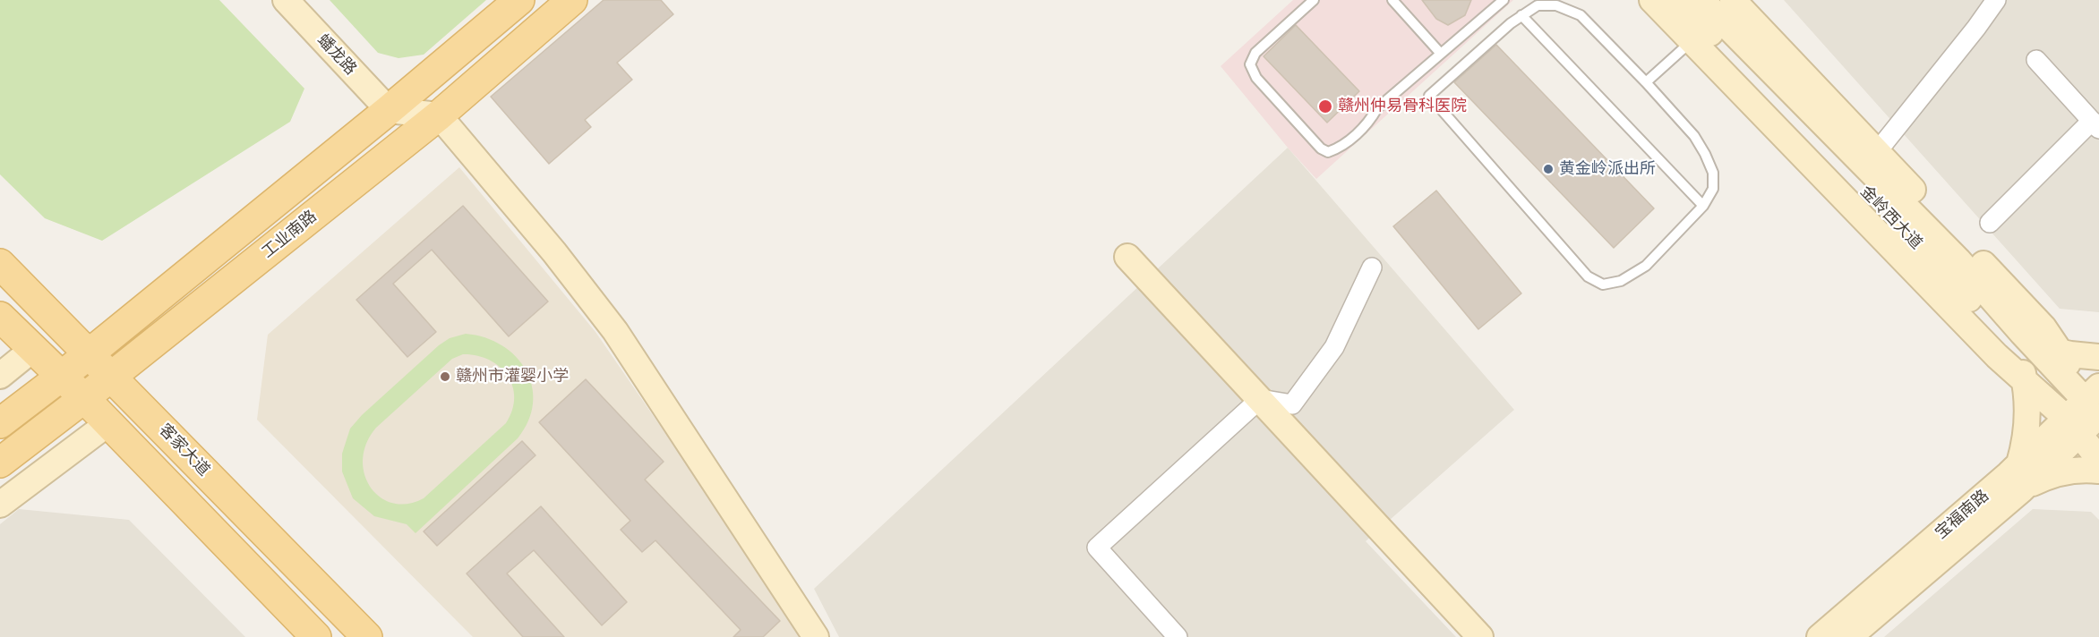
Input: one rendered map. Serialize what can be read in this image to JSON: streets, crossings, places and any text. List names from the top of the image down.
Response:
{
  "streets": {
    "main road": ["工业南路", "客家大道"],
    "street": ["蟠龙路", "金岭西大道", "宝福南路"]
  },
  "crossings": [
    ["金岭西大道", "宝福南路"],
    ["工业南路", "客家大道"]
  ],
  "places": ["赣州仲易骨科医院", "黄金岭派出所", "赣州市灌婴小学"]
}
